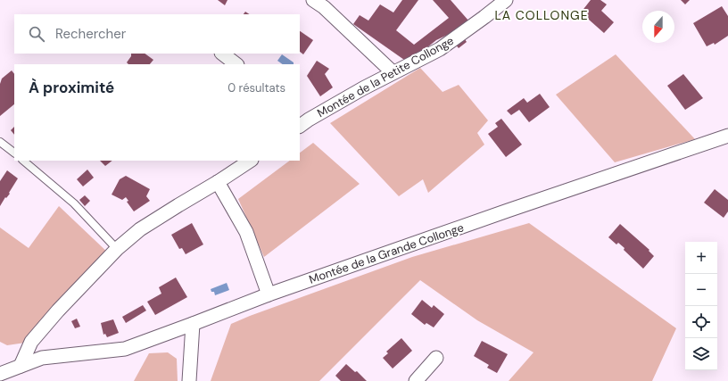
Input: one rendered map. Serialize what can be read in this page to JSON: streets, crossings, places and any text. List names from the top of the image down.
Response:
{
  "streets": {
    "street": ["Montée de la Petite Collonge", "Montée de la Grande Collonge"]
  },
  "districts": ["LA COLLONGE"],
  "north": "bottom",
  "page": {
    "search": "Rechercher",
    "heading": ["À proximité", "0 résultats"],
    "map_buttons": ["+", "−"]
  }
}
